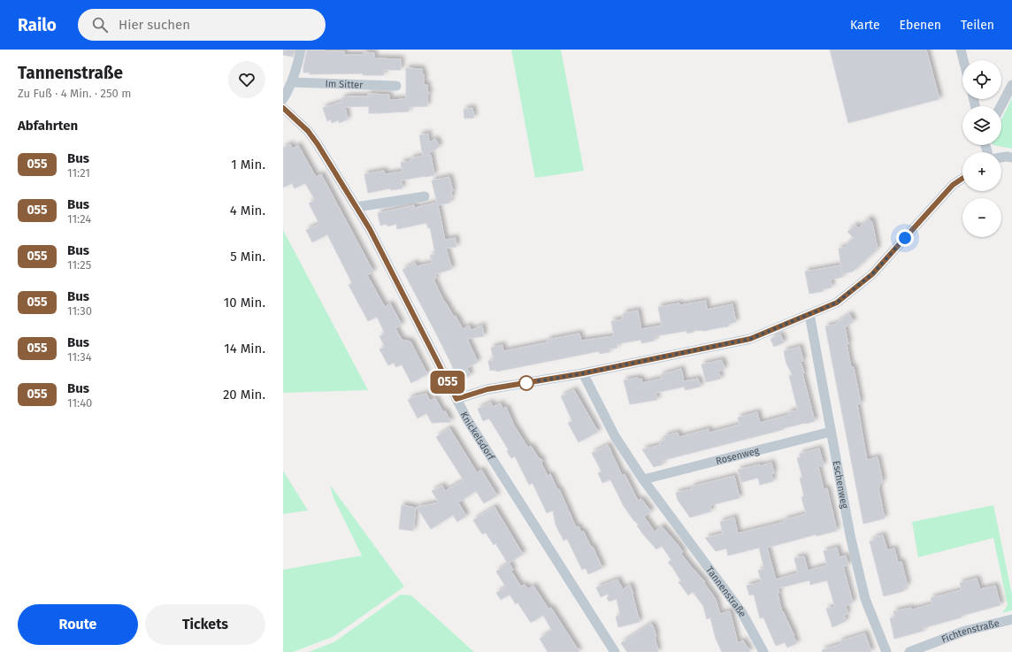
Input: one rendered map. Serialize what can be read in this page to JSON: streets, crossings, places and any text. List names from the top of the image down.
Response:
{
  "streets": {
    "street": [
      "Im Sitter",
      "Knickelsdorf",
      "Rosenweg",
      "Eschenweg",
      "Tannenstraße",
      "Fichtenstraße"
    ]
  },
  "crossings": [
    ["Rosenweg", "Eschenweg"],
    ["Rosenweg", "Tannenstraße"]
  ],
  "lines": ["bus line 055"],
  "page": {
    "header": "Railo",
    "search": "Hier suchen",
    "nav": ["Karte", "Ebenen", "Teilen"],
    "heading": [
      ["Tannenstraße", "Zu Fuß · 4 Min. · 250 m"],
      "Abfahrten"
    ],
    "on_map": "055",
    "map_buttons": ["+", "−"],
    "list": [
      {
        "mark": "055",
        "name": "Bus",
        "note": "11:21",
        "value": "1 Min."
      },
      {
        "mark": "055",
        "name": "Bus",
        "note": "11:24",
        "value": "4 Min."
      },
      {
        "mark": "055",
        "name": "Bus",
        "note": "11:25",
        "value": "5 Min."
      },
      {
        "mark": "055",
        "name": "Bus",
        "note": "11:30",
        "value": "10 Min."
      },
      {
        "mark": "055",
        "name": "Bus",
        "note": "11:34",
        "value": "14 Min."
      },
      {
        "mark": "055",
        "name": "Bus",
        "note": "11:40",
        "value": "20 Min."
      }
    ],
    "buttons": ["Route", "Tickets"]
  }
}
